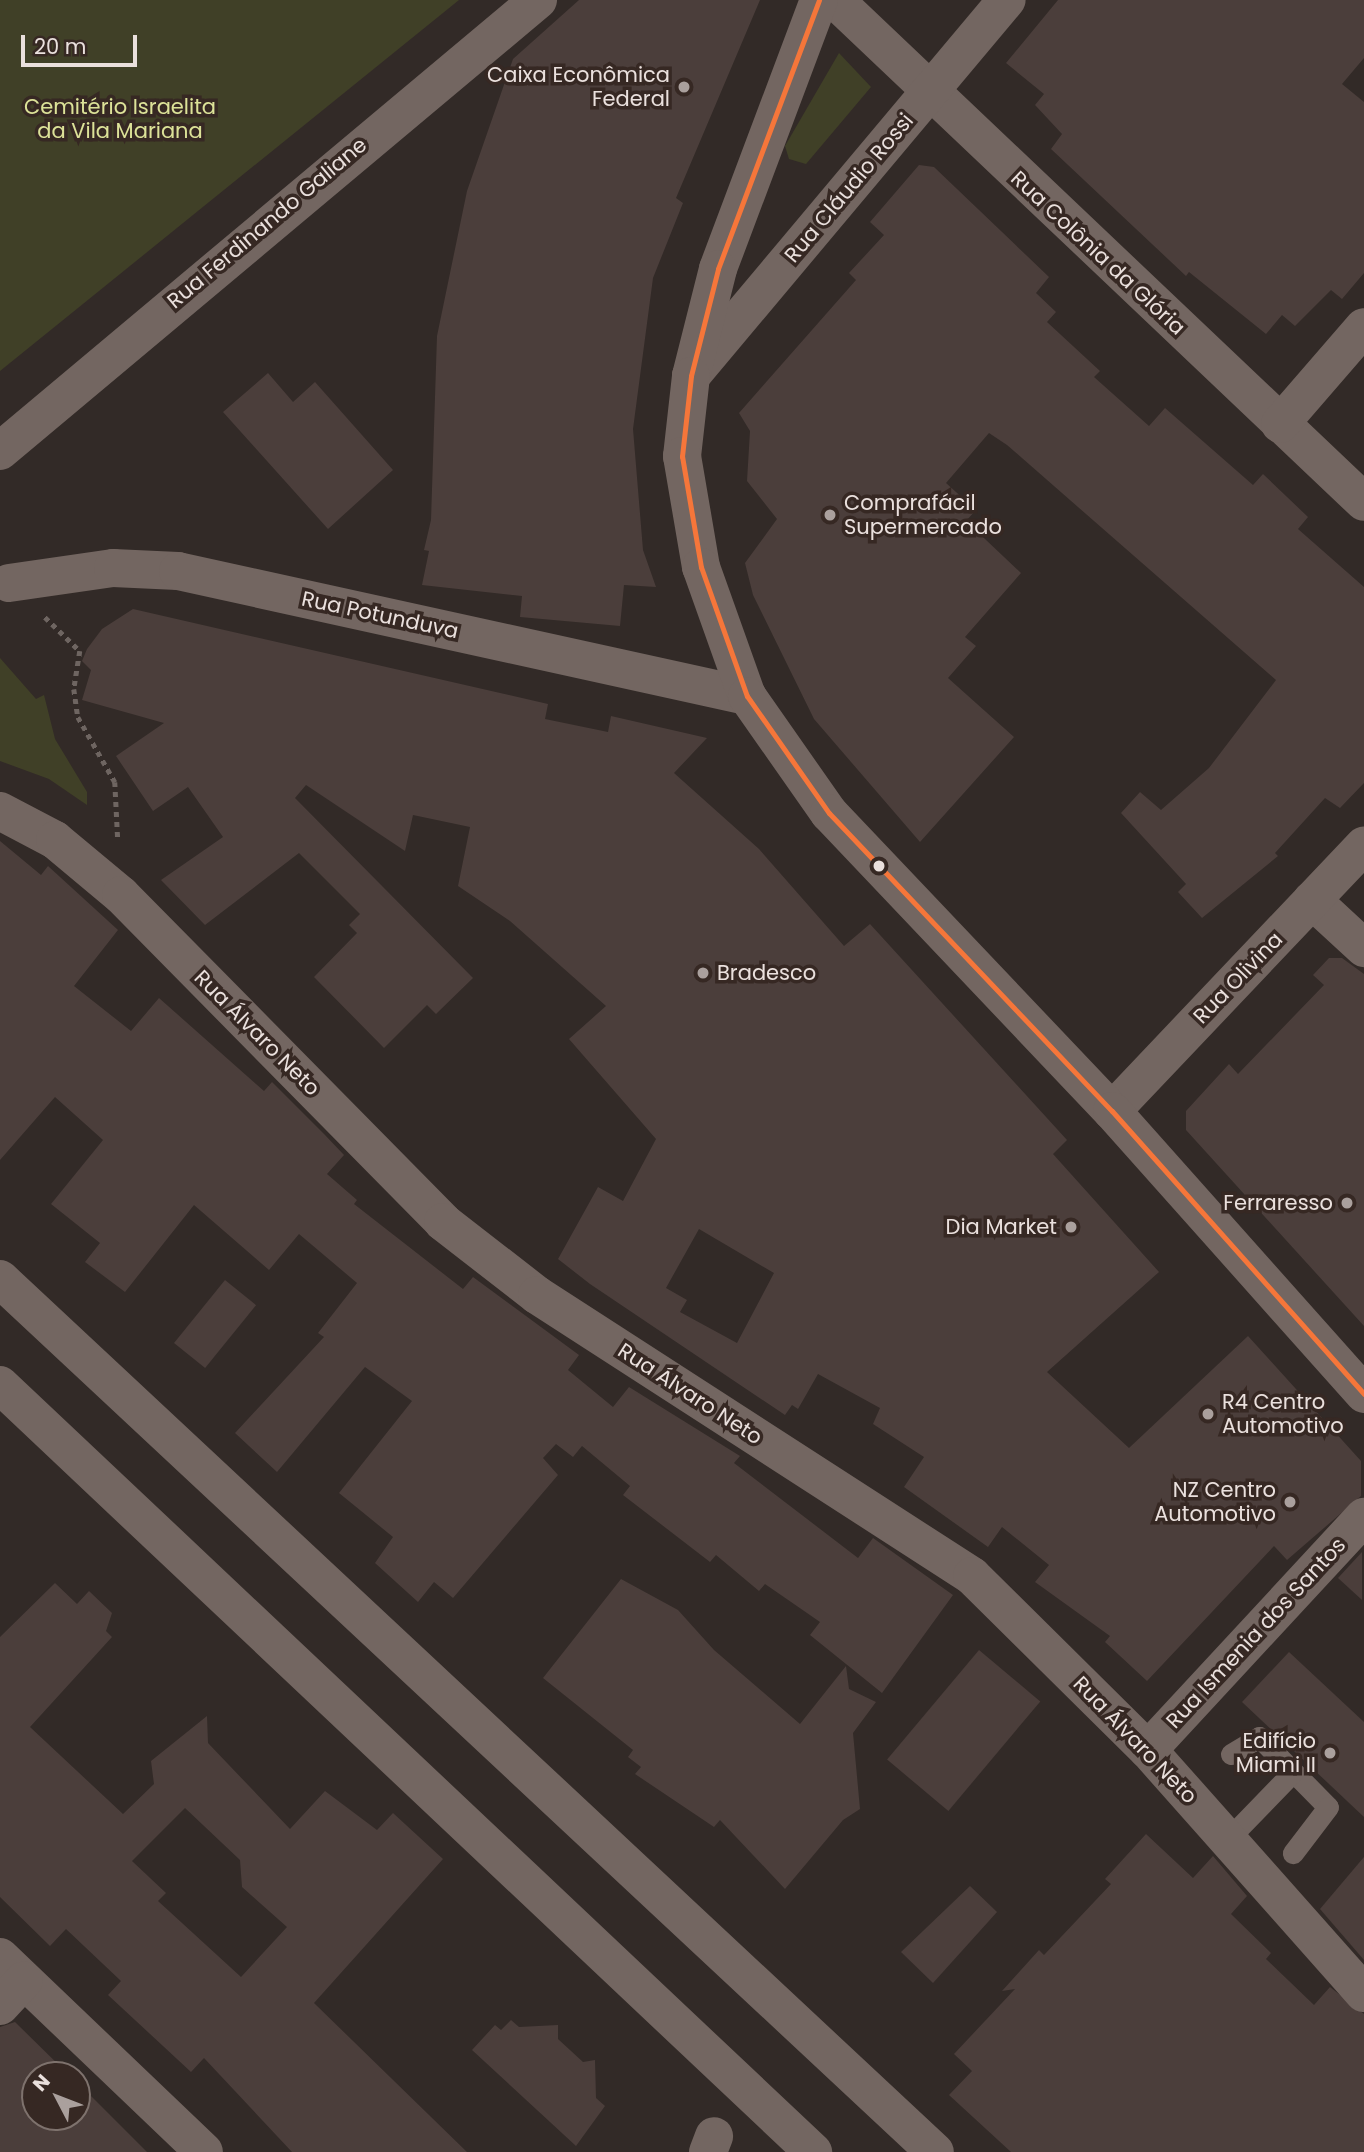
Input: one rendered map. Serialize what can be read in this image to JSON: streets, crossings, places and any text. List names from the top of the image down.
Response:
{
  "streets": {
    "street": [
      "Rua Cláudio Rossi",
      "Rua Ferdinando Galiane",
      "Rua Colônia da Glória",
      "Rua Potunduva",
      "Rua Olivina",
      "Rua Álvaro Neto",
      "Rua Ismenia dos Santos"
    ]
  },
  "crossings": [
    ["Rua Cláudio Rossi", "Rua Colônia da Glória"],
    ["Rua Álvaro Neto", "Rua Ismenia dos Santos"]
  ],
  "parks": ["Cemitério Israelita da Vila Mariana"],
  "places": [
    "Caixa Econômica Federal",
    "Comprafácil Supermercado",
    "Bradesco",
    "Ferraresso",
    "Dia Market",
    "R4 Centro Automotivo",
    "NZ Centro Automotivo",
    "Edifício Miami II"
  ],
  "scale_bar": "20 m",
  "north": "top left"
}
